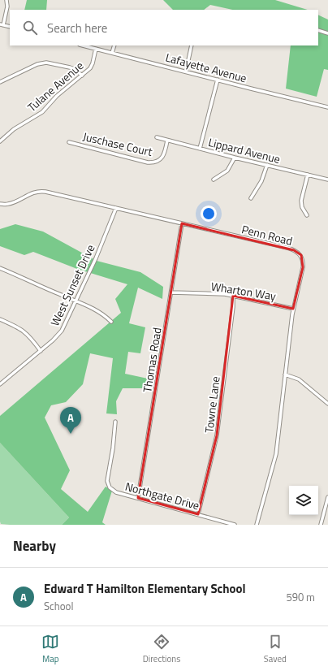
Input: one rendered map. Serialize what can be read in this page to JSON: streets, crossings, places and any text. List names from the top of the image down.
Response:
{
  "streets": {
    "street": [
      "Lafayette Avenue",
      "Tulane Avenue",
      "Juschase Court",
      "Lippard Avenue",
      "Penn Road",
      "West Sunset Drive",
      "Wharton Way",
      "Thomas Road",
      "Towne Lane",
      "Northgate Drive"
    ]
  },
  "crossings": [
    ["Lafayette Avenue", "Tulane Avenue"],
    ["Juschase Court", "Lippard Avenue"],
    ["Penn Road", "West Sunset Drive"],
    ["Penn Road", "Wharton Way"],
    ["Penn Road", "Thomas Road"],
    ["Wharton Way", "Thomas Road"],
    ["Wharton Way", "Towne Lane"],
    ["Thomas Road", "Northgate Drive"],
    ["Towne Lane", "Northgate Drive"]
  ],
  "page": {
    "search": "Search here",
    "pins": "A",
    "heading": "Nearby",
    "list": [
      {
        "mark": "A",
        "name": "Edward T Hamilton Elementary School",
        "note": "School",
        "value": "590 m"
      }
    ],
    "nav": ["Map", "Directions", "Saved"]
  }
}
